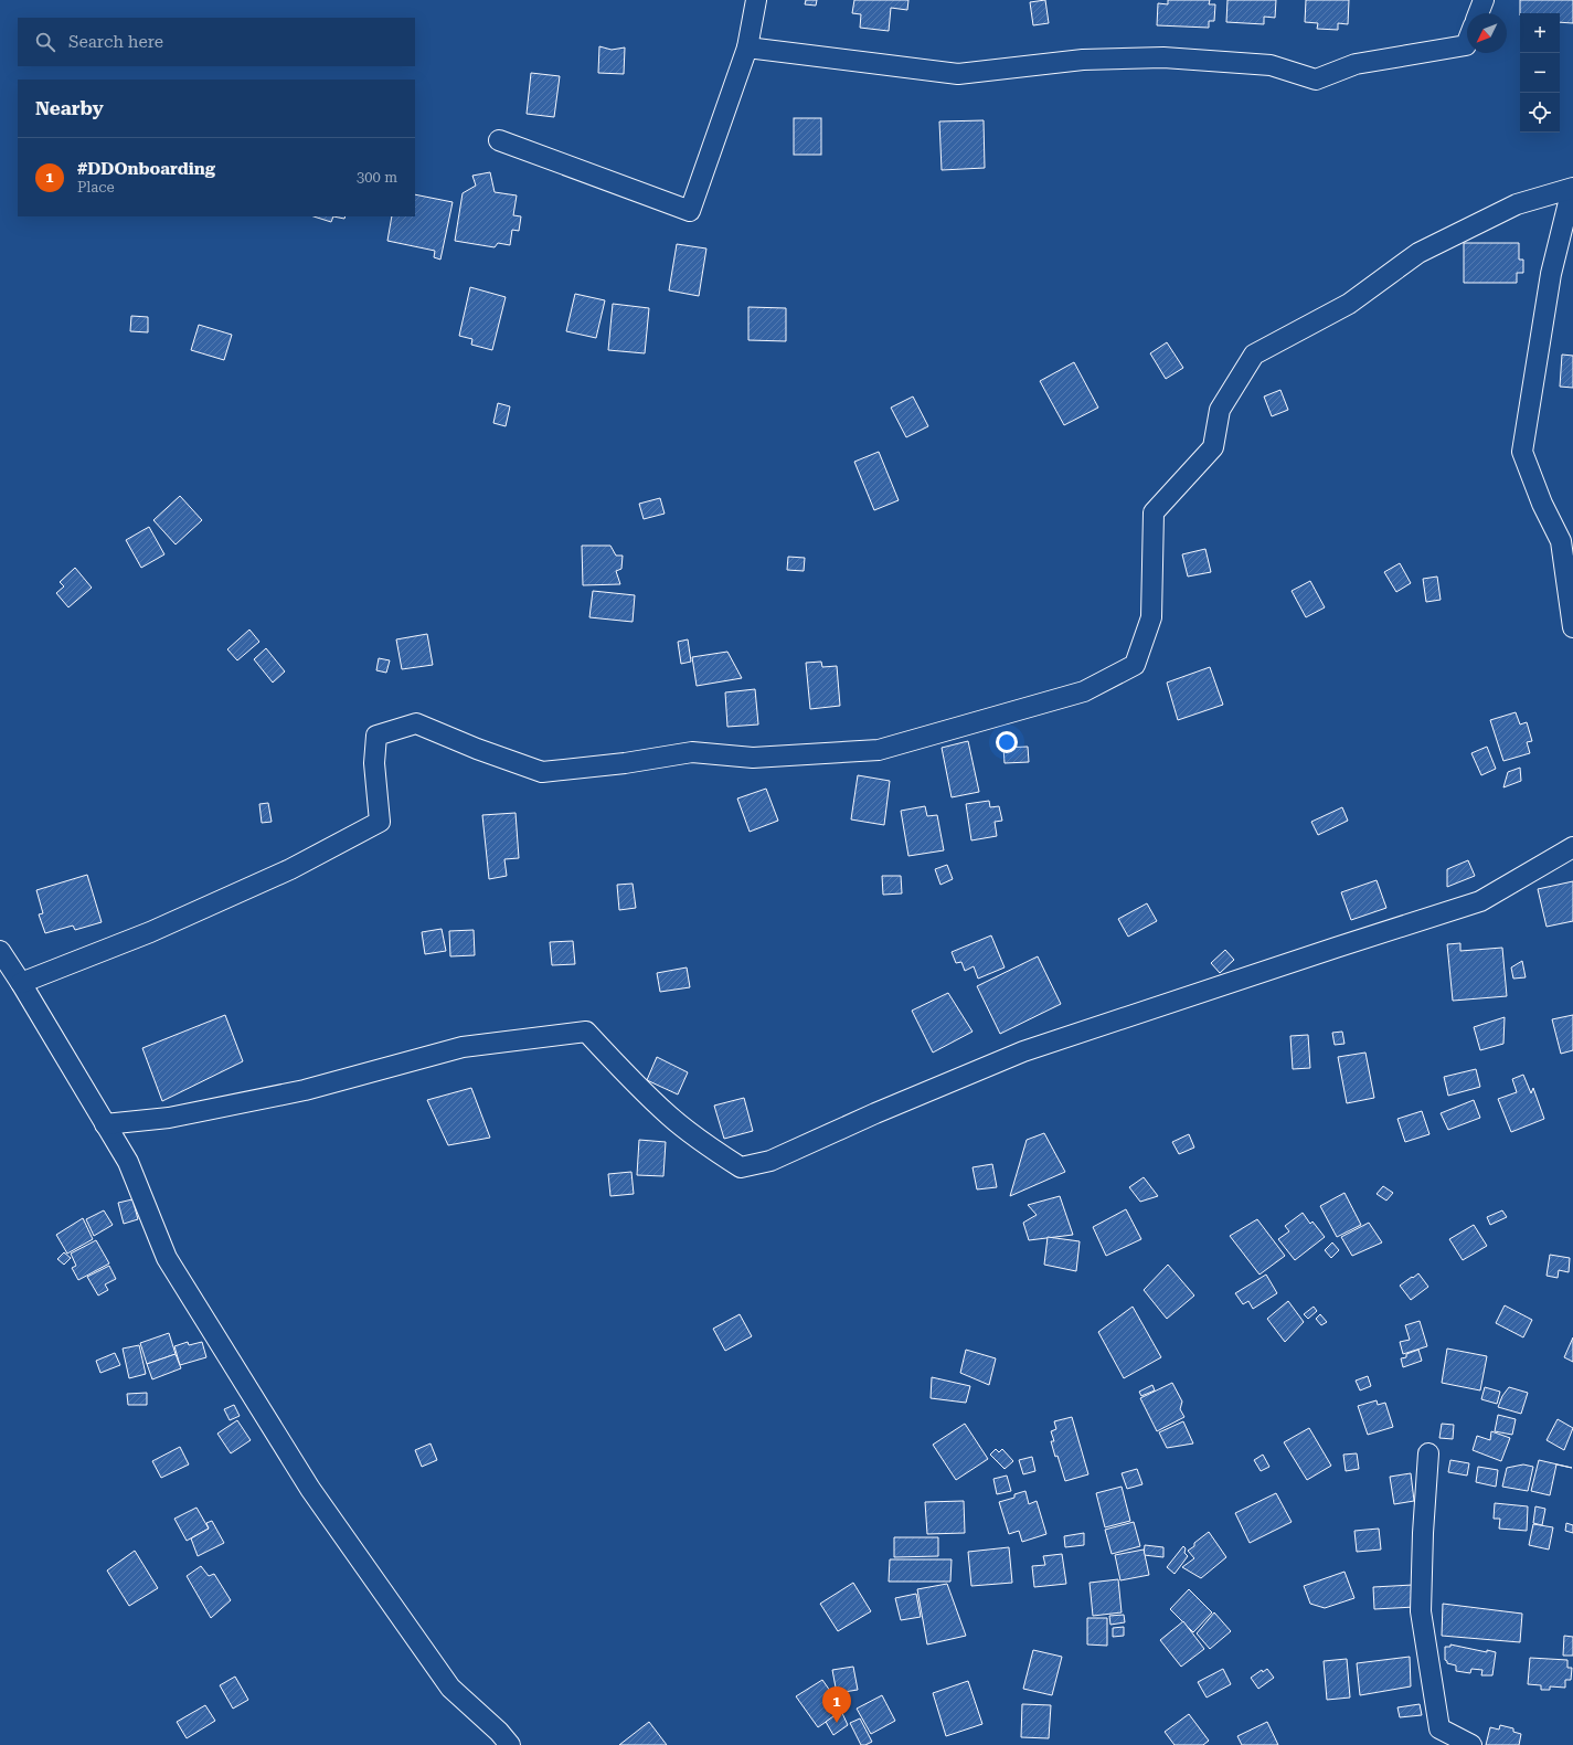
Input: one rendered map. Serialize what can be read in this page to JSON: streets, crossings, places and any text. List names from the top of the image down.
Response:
{
  "north": "bottom left",
  "page": {
    "map_buttons": ["+", "−"],
    "search": "Search here",
    "heading": "Nearby",
    "list": [
      {
        "mark": "1",
        "name": "#DDOnboarding",
        "note": "Place",
        "value": "300 m"
      }
    ],
    "pins": "1"
  }
}
